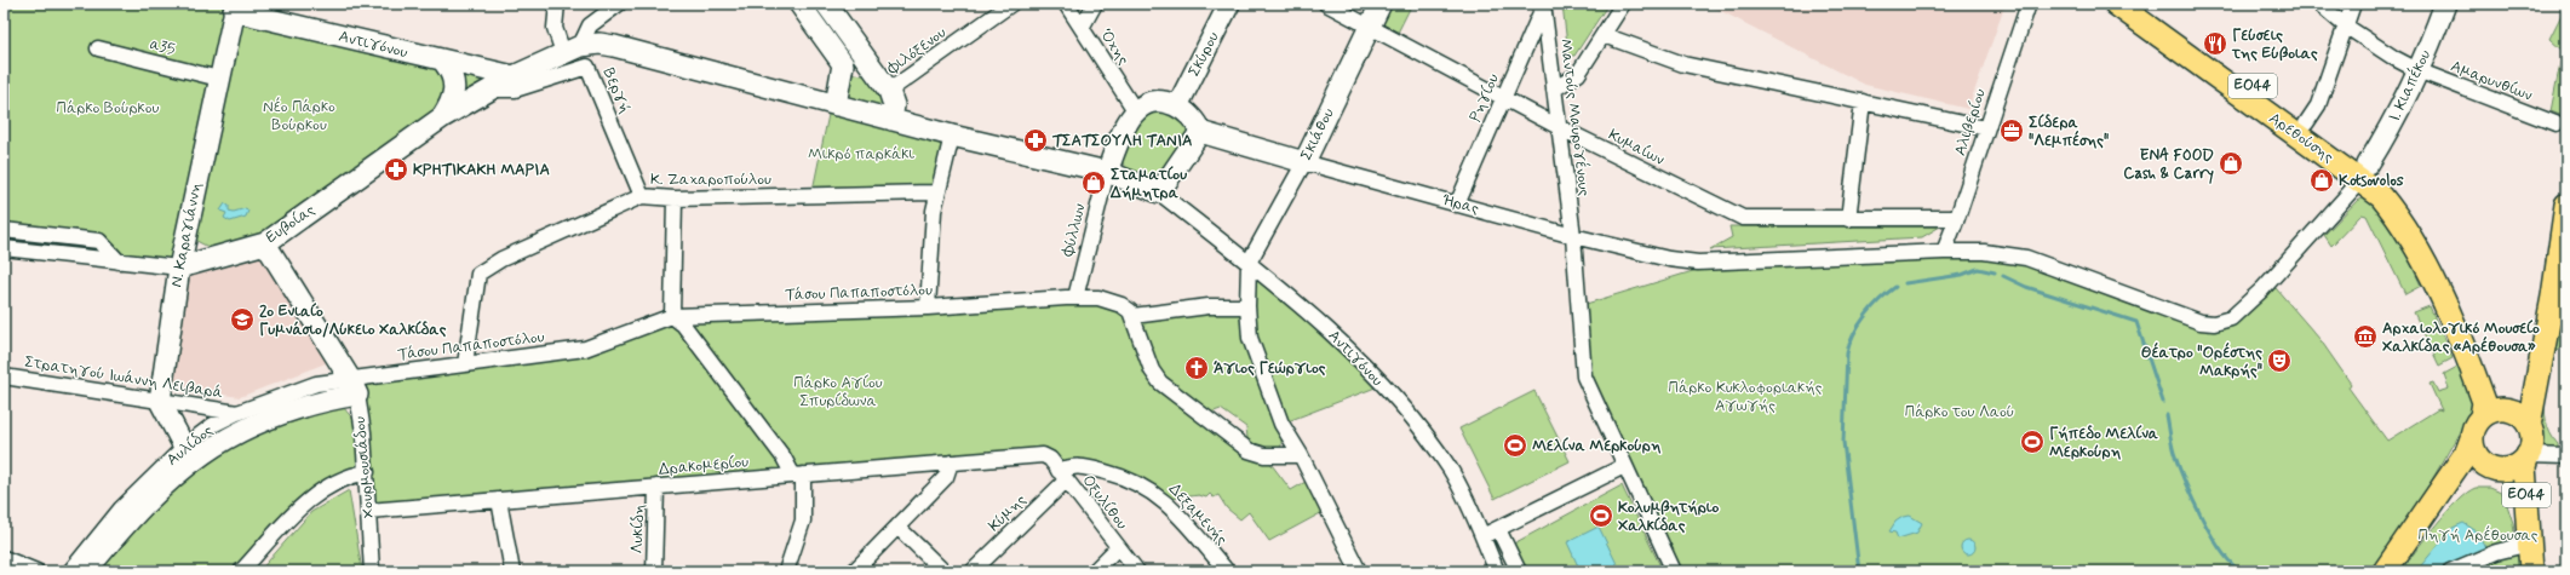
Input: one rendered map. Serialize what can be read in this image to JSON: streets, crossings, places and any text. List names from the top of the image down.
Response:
{
  "streets": {
    "main road": ["ΕΟ44", "Αρεθούσης"],
    "street": [
      "Αντιγόνου",
      "α35",
      "Όχης",
      "Φιλόξενου",
      "Σκύρου",
      "Αμαρυνθίων",
      "Ι. Κιαπέκου",
      "Βεργή",
      "Ρηγίου",
      "Μαντούς Μαυρογένους",
      "Αλιβερίου",
      "Σκιάθου",
      "Κυμαίων",
      "Κ. Ζαχαροπούλου",
      "Ήρας",
      "Ευβοίας",
      "Φύλλων",
      "Ν. Καραγιάννη",
      "Τάσου Παπαποστόλου",
      "Στρατηγού Ιωάννη Λειβαρά",
      "Αυλίδος",
      "Δρακομερίου",
      "Χουρμουσιάδου",
      "Οξυλίθου",
      "Κύμης",
      "Δεξαμενής",
      "Λυκίδη"
    ]
  },
  "crossings": [
    ["Αντιγόνου", "Σκιάθου"],
    ["Αντιγόνου", "Ευβοίας"],
    ["Αντιγόνου", "Ν. Καραγιάννη"],
    ["α35", "Ν. Καραγιάννη"],
    ["Αμαρυνθίων", "Ι. Κιαπέκου"],
    ["ΕΟ44", "Αρεθούσης"],
    ["Ι. Κιαπέκου", "Αρεθούσης"],
    ["Ι. Κιαπέκου", "Ήρας"],
    ["Βεργή", "Κ. Ζαχαροπούλου"],
    ["Βεργή", "Ευβοίας"],
    ["Ρηγίου", "Μαντούς Μαυρογένους"],
    ["Ρηγίου", "Κυμαίων"],
    ["Ρηγίου", "Ήρας"],
    ["Μαντούς Μαυρογένους", "Κυμαίων"],
    ["Μαντούς Μαυρογένους", "Ήρας"],
    ["Αλιβερίου", "Κυμαίων"],
    ["Αλιβερίου", "Ήρας"],
    ["Σκιάθου", "Κυμαίων"],
    ["Σκιάθου", "Ήρας"],
    ["Αρεθούσης", "Ήρας"],
    ["Κ. Ζαχαροπούλου", "Τάσου Παπαποστόλου"],
    ["Ευβοίας", "Ν. Καραγιάννη"],
    ["Ευβοίας", "Χουρμουσιάδου"],
    ["Φύλλων", "Τάσου Παπαποστόλου"],
    ["Ν. Καραγιάννη", "Στρατηγού Ιωάννη Λειβαρά"],
    ["Τάσου Παπαποστόλου", "Αυλίδος"],
    ["Τάσου Παπαποστόλου", "Χουρμουσιάδου"],
    ["Στρατηγού Ιωάννη Λειβαρά", "Αυλίδος"],
    ["Αυλίδος", "Χουρμουσιάδου"],
    ["Δρακομερίου", "Χουρμουσιάδου"],
    ["Δρακομερίου", "Οξυλίθου"],
    ["Δρακομερίου", "Λυκίδη"],
    ["Οξυλίθου", "Κύμης"],
    ["Οξυλίθου", "Δεξαμενής"],
    ["Κύμης", "Δεξαμενής"]
  ],
  "parks": [
    "Νέο Πάρκο Βούρκου",
    "Πάρκο Βούρκου",
    "Μικρό παρκάκι",
    "Πάρκο Αγίου Σπυρίδωνα",
    "Πάρκο Κυκλοφοριακής Αγωγής",
    "Πάρκο του Λαού",
    "Πηγή Αρέθουσας"
  ],
  "places": {
    "restaurant": ["Γεύσεις της Εύβοιας"],
    "office": ["Σίδερα \"Λεμπέσης\""],
    "pharmacy": ["ΤΣΑΤΣΟΥΛΗ ΤΑΝΙΑ", "ΚΡΗΤΙΚΑΚΗ ΜΑΡΙΑ"],
    "shop": ["ENA FOOD Cash & Carry", "Kotsovolos", "Σταματίου Δήμητρα"],
    "school or university": ["2ο Ενιαίο Γυμνάσιο/Λύκειο Χαλκίδας"],
    "museum": ["Αρχαιολογικό Μουσείο Χαλκίδας «Αρέθουσα»"],
    "theatre": ["Θέατρο \"Ορέστης Μακρής\""],
    "church": ["Άγιος Γεώργιος"],
    "sports": ["Γήπεδο Μελίνα Μερκούρη", "Μελίνα Μερκούρη", "Κολυμβητήριο Χαλκίδας"]
  }
}
